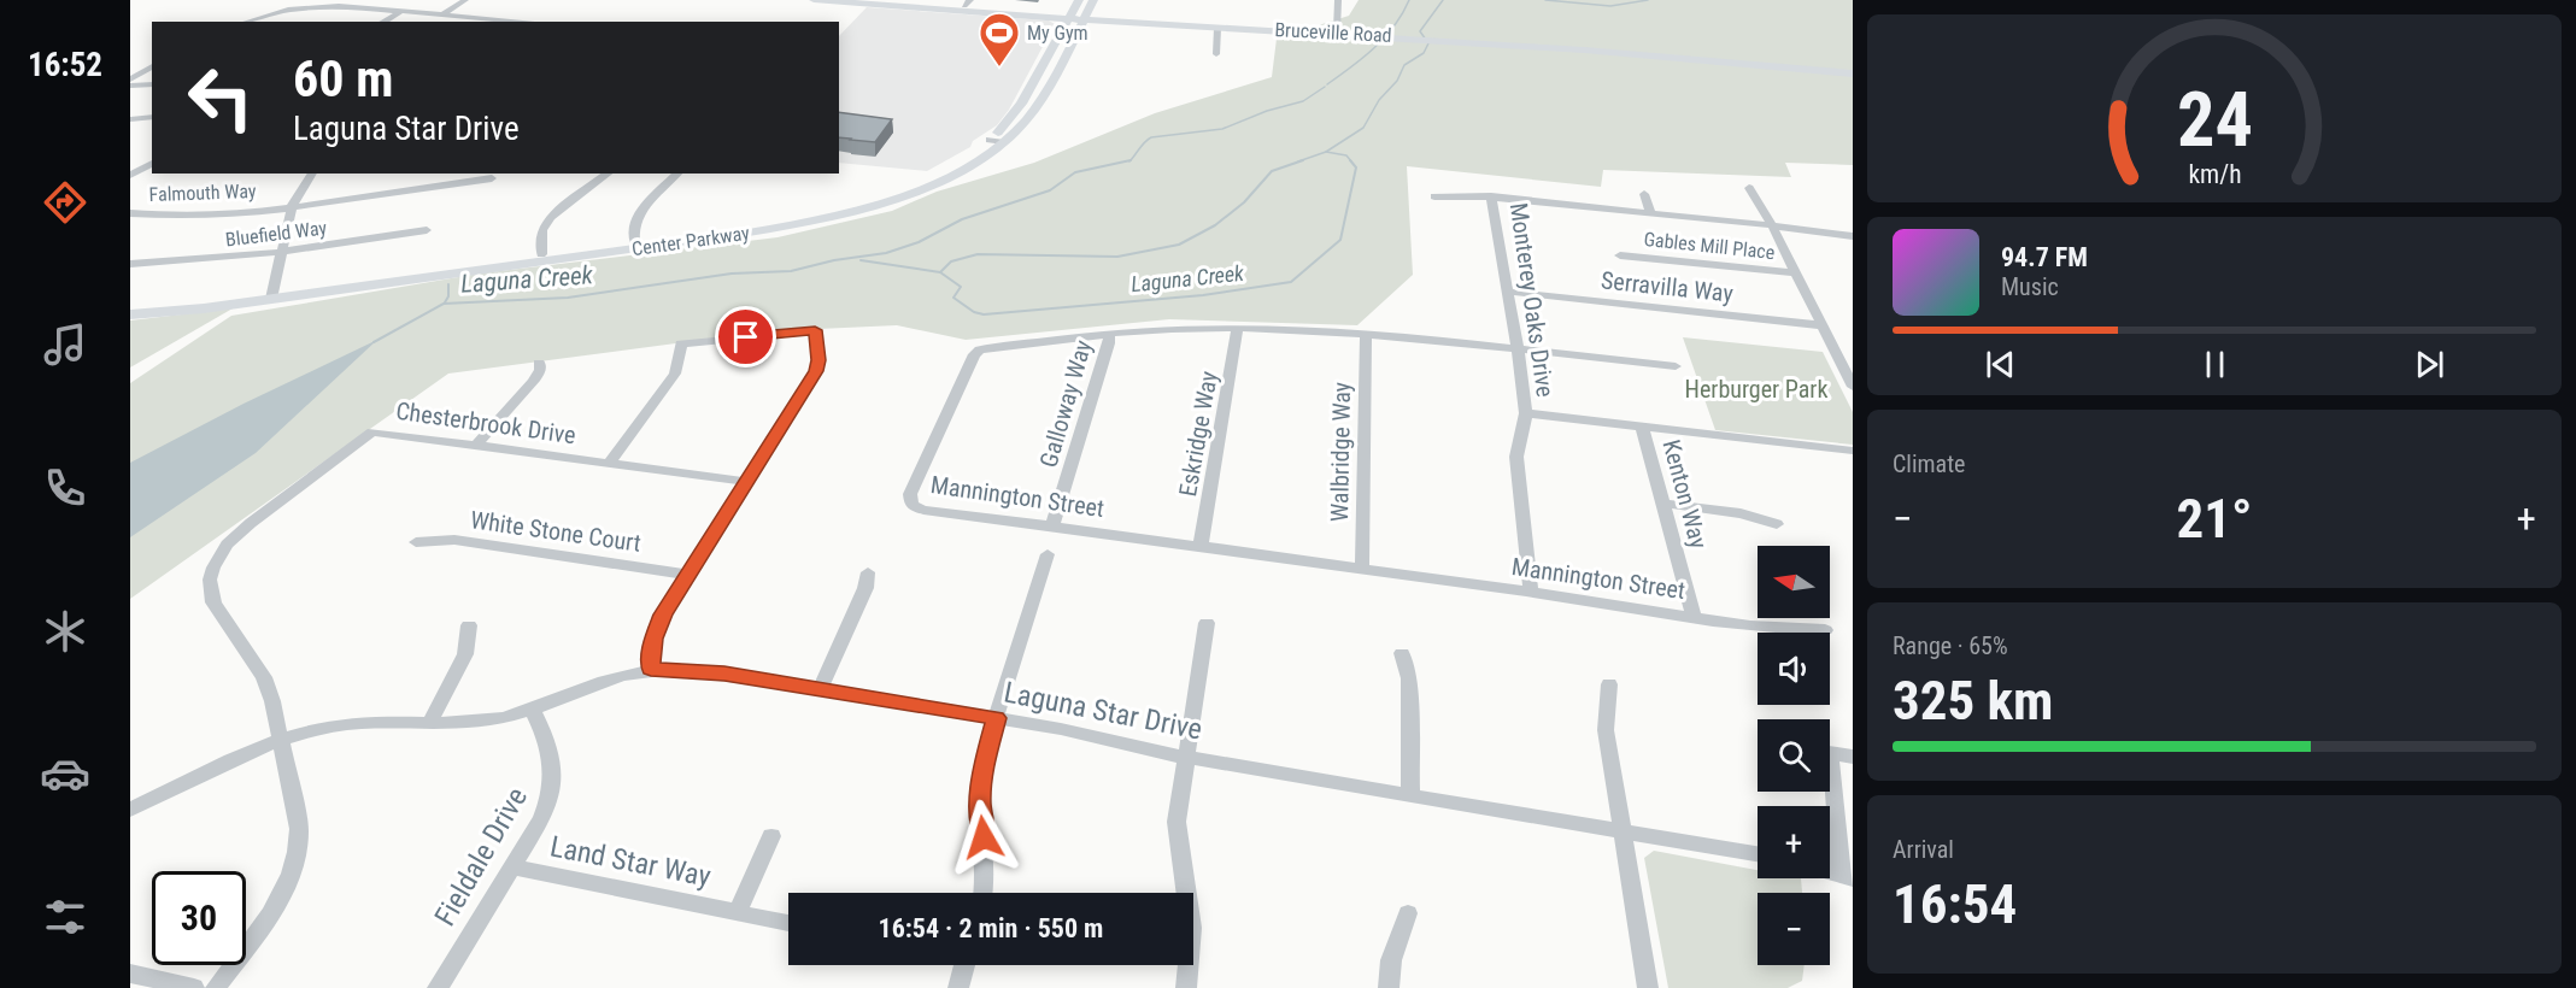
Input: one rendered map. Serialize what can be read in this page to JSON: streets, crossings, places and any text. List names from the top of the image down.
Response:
{
  "streets": {
    "main road": ["Bruceville Road", "Center Parkway"],
    "street": [
      "Falmouth Way",
      "Bluefield Way",
      "Gables Mill Place",
      "Serravilla Way",
      "Monterey Oaks Drive",
      "Galloway Way",
      "Chesterbrook Drive",
      "Eskridge Way",
      "Walbridge Way",
      "Kenton Way",
      "Mannington Street",
      "White Stone Court",
      "Laguna Star Drive",
      "Fieldale Drive",
      "Land Star Way"
    ]
  },
  "crossings": [
    ["Bruceville Road", "Center Parkway"],
    ["Serravilla Way", "Monterey Oaks Drive"],
    ["Monterey Oaks Drive", "Mannington Street"],
    ["Galloway Way", "Mannington Street"],
    ["Chesterbrook Drive", "Laguna Star Drive"],
    ["Eskridge Way", "Mannington Street"],
    ["Walbridge Way", "Mannington Street"],
    ["Kenton Way", "Mannington Street"],
    ["Laguna Star Drive", "Fieldale Drive"],
    ["Fieldale Drive", "Land Star Way"]
  ],
  "water": ["Laguna Creek"],
  "parks": ["Herburger Park"],
  "places": {
    "sports": ["My Gym"]
  },
  "north": "left",
  "page": {
    "tabs": "16:52",
    "turn": ["60 m", "Laguna Star Drive"],
    "song": ["94.7 FM", "Music"],
    "tile": [
      "Climate",
      ["Range · 65%", "325 km"],
      ["Arrival", "16:54"]
    ],
    "heat": ["−", "21°", "+"],
    "map_buttons": ["+", "−"],
    "limit": "30",
    "trip": "16:54 · 2 min · 550 m",
    "gauge": ["24", "km/h"]
  }
}
